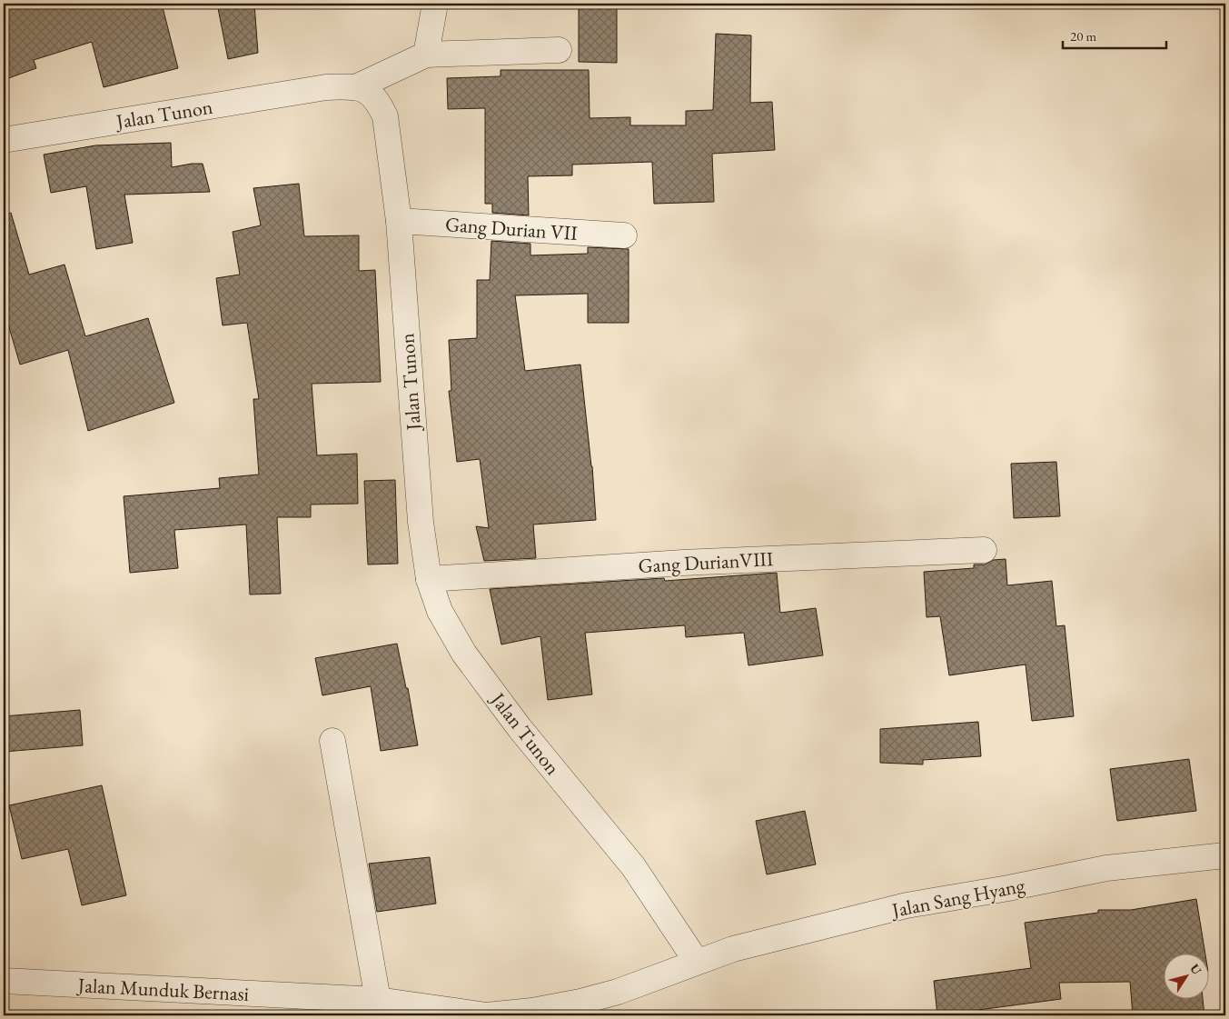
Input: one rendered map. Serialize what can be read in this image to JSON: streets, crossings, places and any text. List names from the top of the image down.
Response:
{
  "streets": {
    "street": [
      "Jalan Tunon",
      "Gang Durian VII",
      "Gang DurianVIII",
      "Jalan Sang Hyang",
      "Jalan Munduk Bernasi"
    ]
  },
  "crossings": [
    ["Jalan Tunon", "Gang Durian VII"],
    ["Jalan Tunon", "Gang DurianVIII"],
    ["Jalan Tunon", "Jalan Sang Hyang"],
    ["Jalan Tunon", "Jalan Munduk Bernasi"],
    ["Jalan Sang Hyang", "Jalan Munduk Bernasi"]
  ],
  "scale_bar": "20 m",
  "north": "top right"
}
